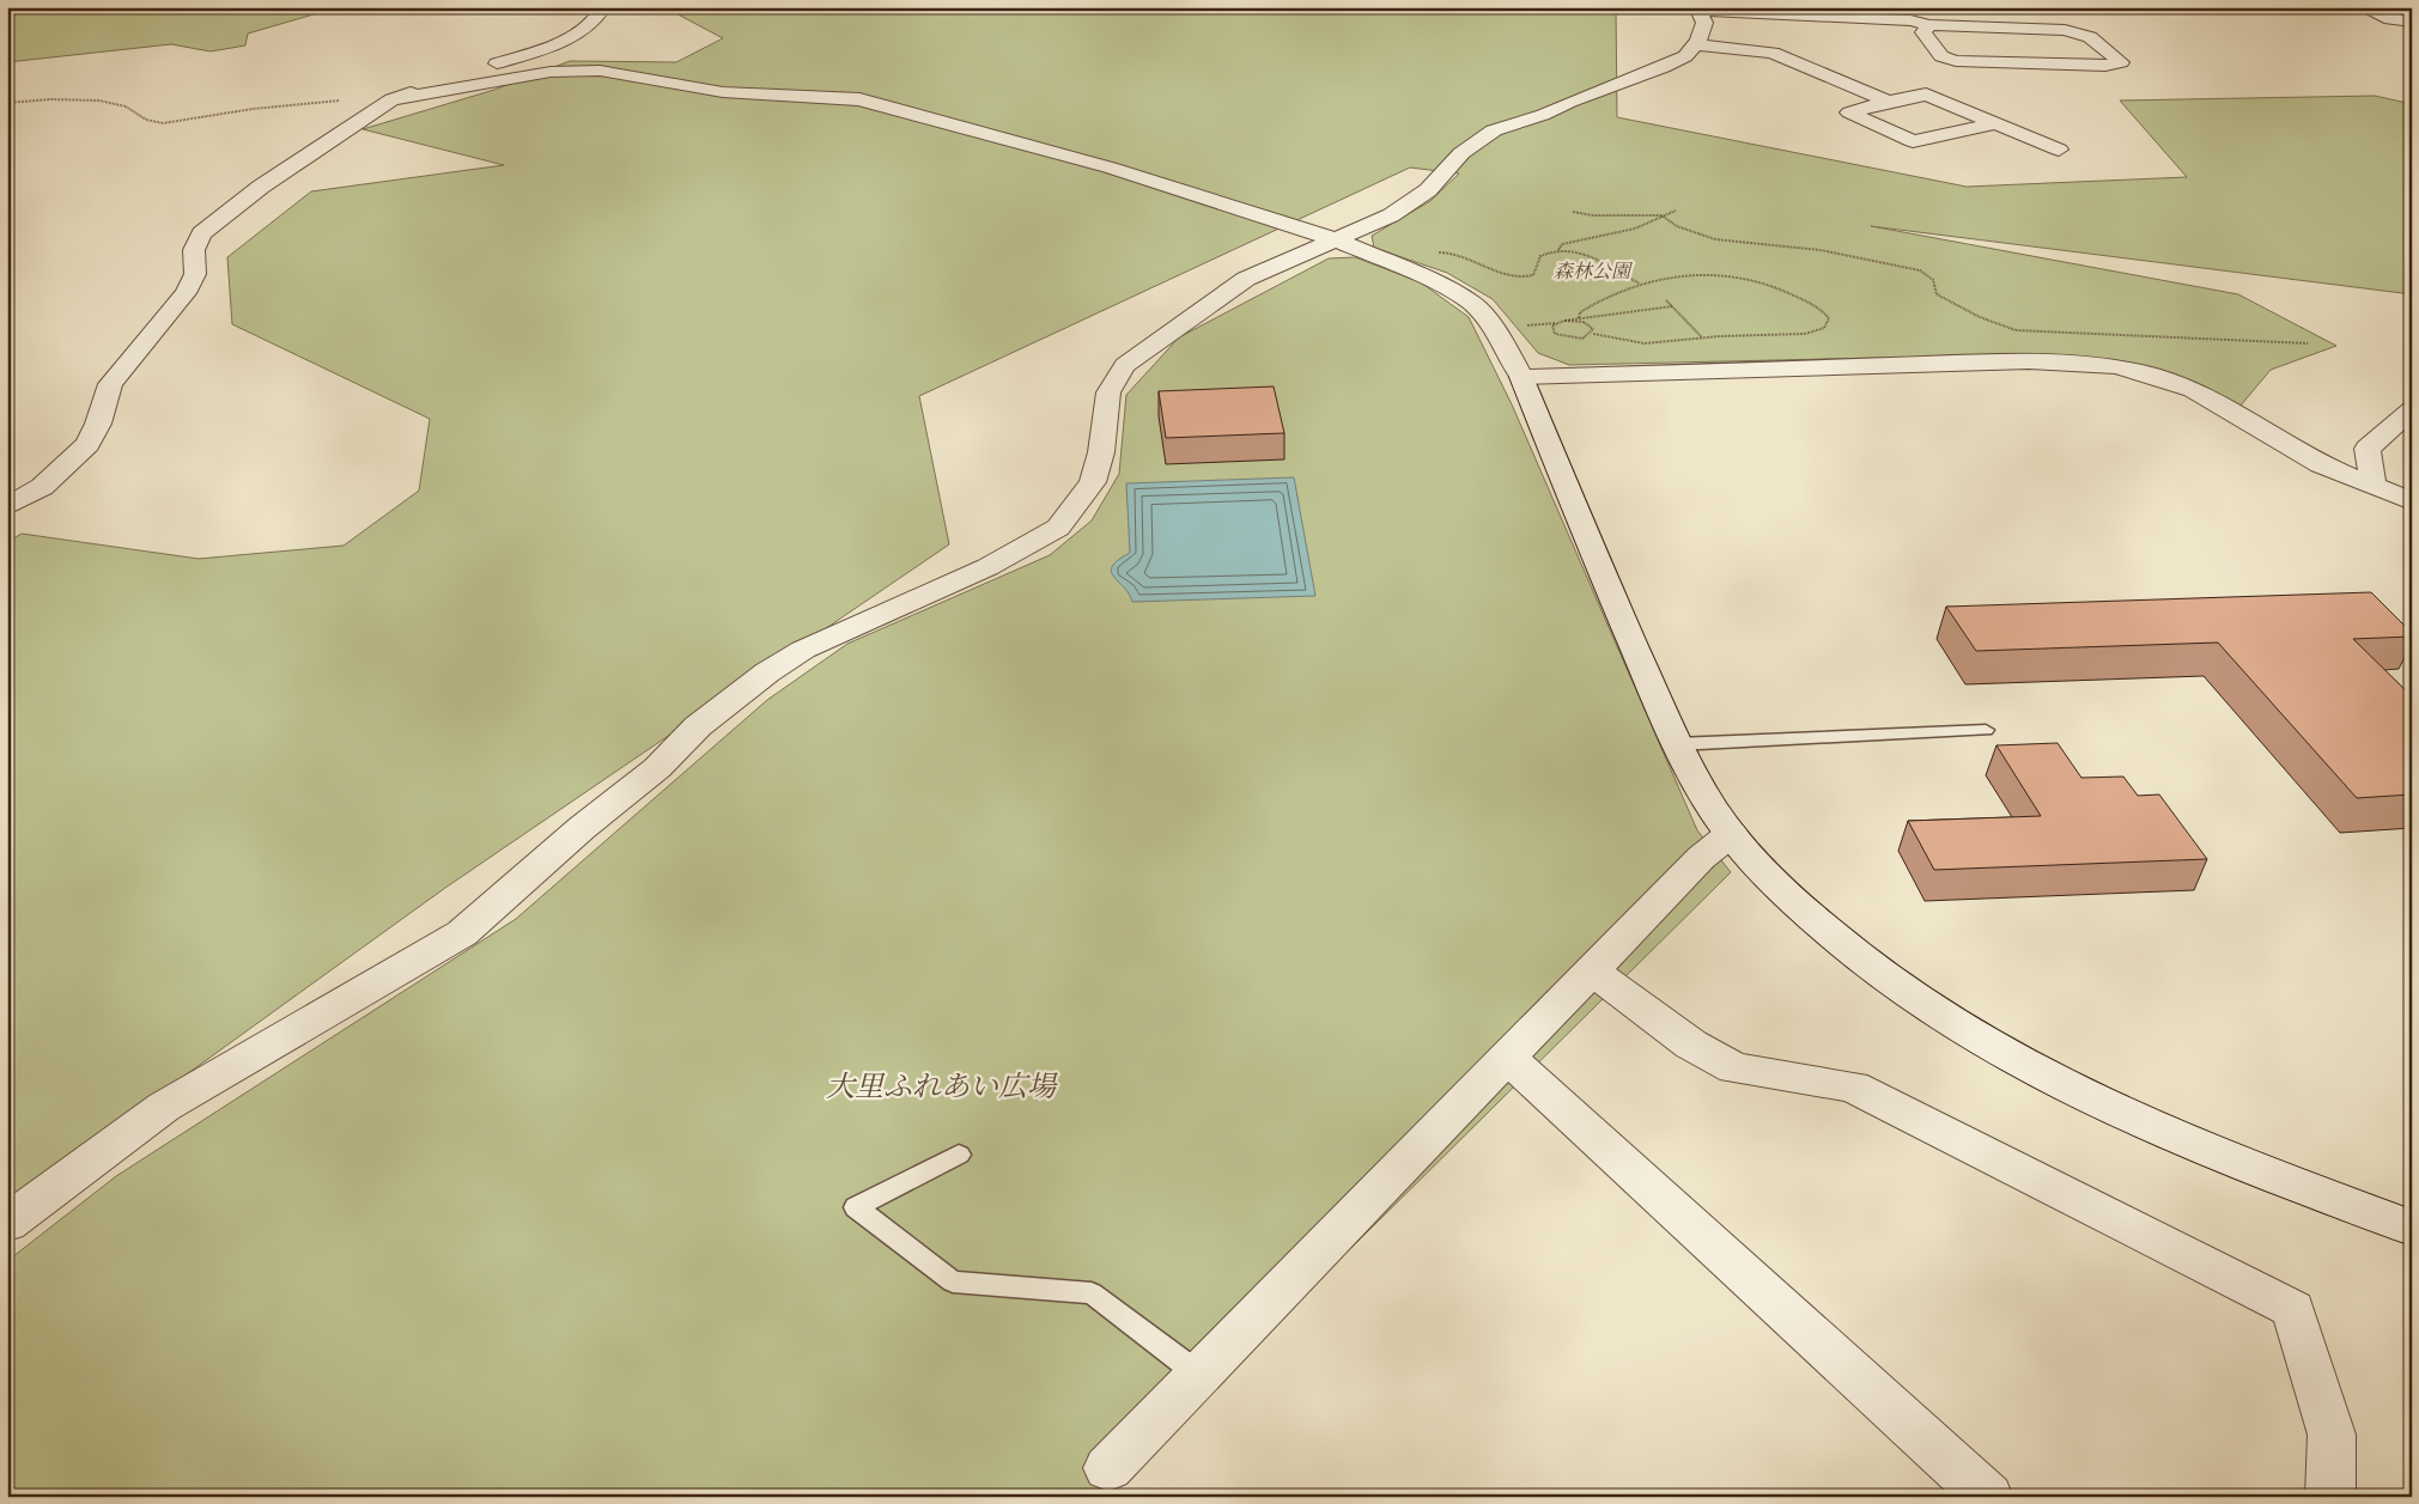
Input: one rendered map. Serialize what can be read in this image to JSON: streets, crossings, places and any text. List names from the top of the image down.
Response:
{
  "parks": ["森林公園", "大里ふれあい広場"]
}
